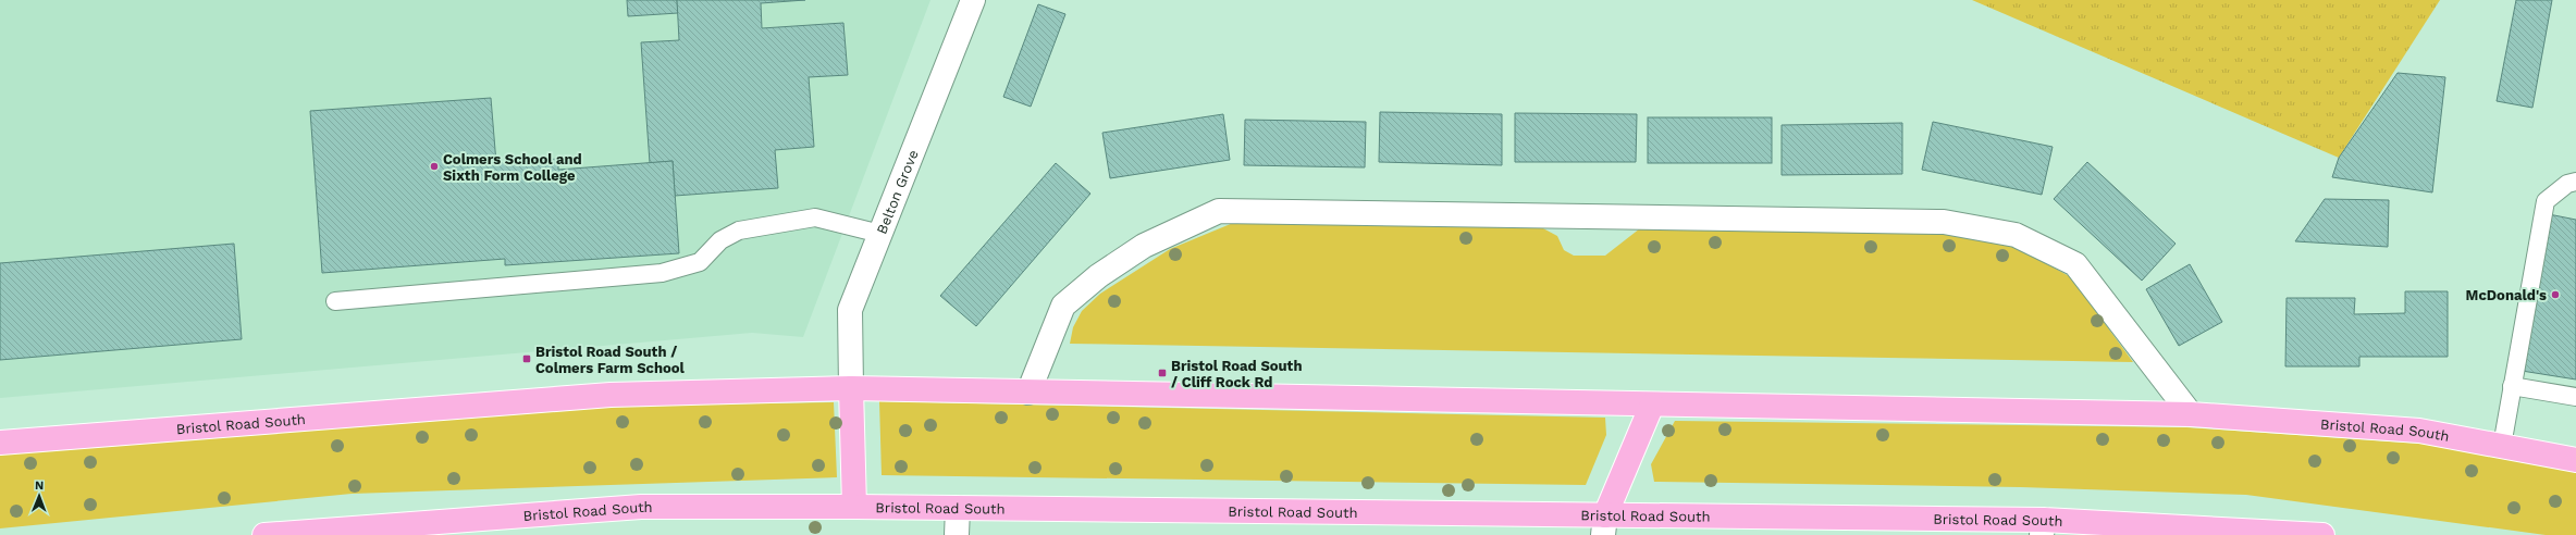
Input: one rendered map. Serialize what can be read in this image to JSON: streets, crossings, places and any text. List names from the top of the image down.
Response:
{
  "streets": {
    "highway": ["Bristol Road South"],
    "street": ["Belton Grove"]
  },
  "crossings": [
    ["Belton Grove", "Bristol Road South"]
  ],
  "places": {
    "other": ["Colmers School and Sixth Form College", "McDonald's"],
    "transit": ["Bristol Road South / Colmers Farm School", "Bristol Road South / Cliff Rock Rd"]
  },
  "north": "top"
}
